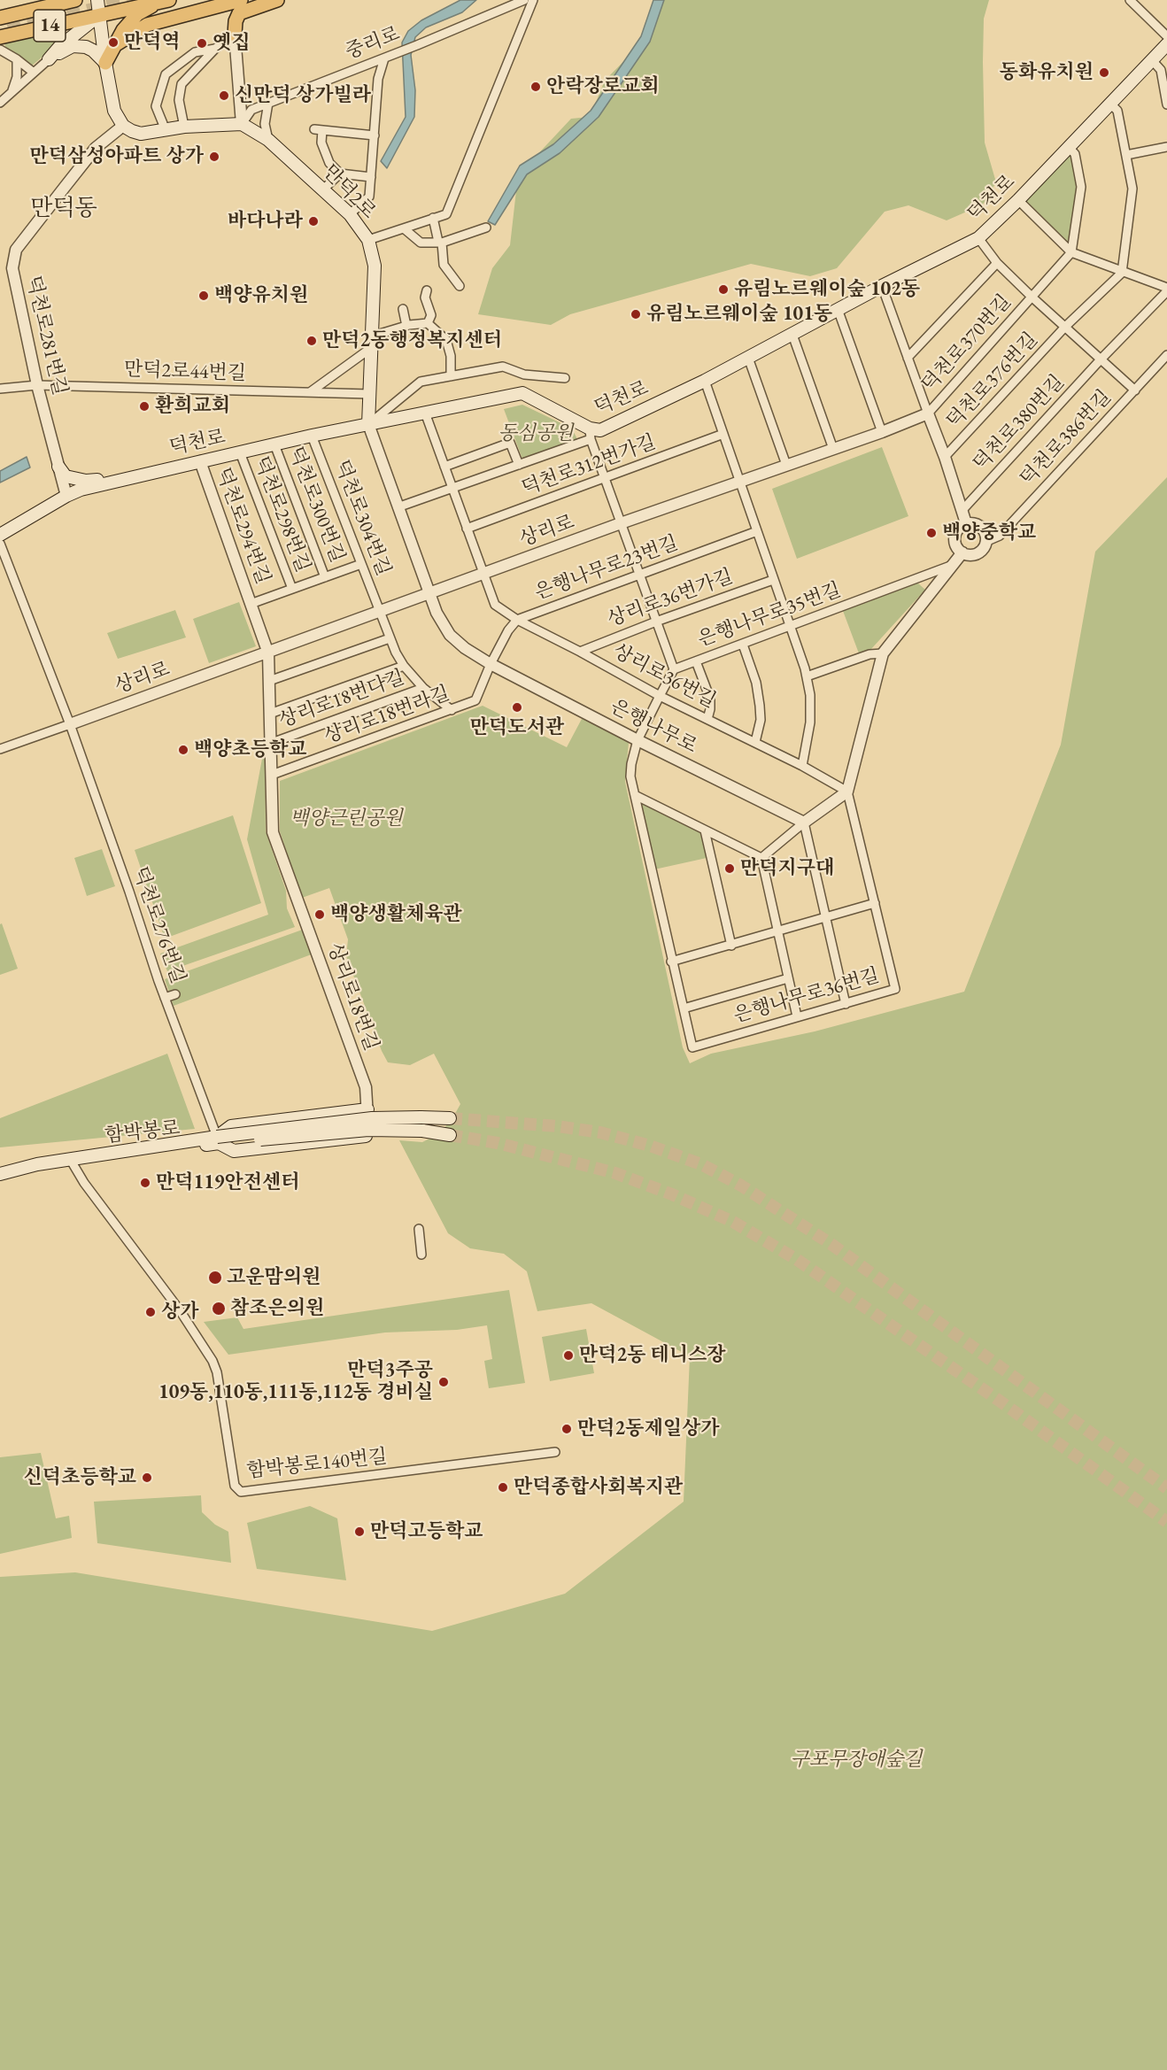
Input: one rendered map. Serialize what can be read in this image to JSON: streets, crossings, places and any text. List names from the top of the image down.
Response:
{
  "streets": {
    "main road": [
      "14",
      "만덕2로",
      "덕천로",
      "함박봉로"
    ],
    "street": [
      "중리로",
      "덕천로281번길",
      "덕천로370번길",
      "만덕2로44번길",
      "덕천로376번길",
      "덕천로380번길",
      "덕천로386번길",
      "덕천로312번가길",
      "덕천로300번길",
      "덕천로298번길",
      "덕천로304번길",
      "덕천로294번길",
      "상리로",
      "은행나무로23번길",
      "상리로36번가길",
      "은행나무로35번길",
      "상리로36번길",
      "상리로18번다길",
      "상리로18번라길",
      "은행나무로",
      "덕천로276번길",
      "은행나무로36번길",
      "상리로18번길",
      "함박봉로140번길"
    ]
  },
  "crossings": [
    ["중리로", "만덕2로"],
    ["만덕2로", "덕천로"],
    ["만덕2로", "만덕2로44번길"],
    ["만덕2로", "은행나무로"],
    ["덕천로", "덕천로281번길"],
    ["덕천로", "덕천로300번길"],
    ["덕천로", "덕천로298번길"],
    ["덕천로", "덕천로304번길"],
    ["덕천로", "덕천로294번길"],
    ["덕천로", "상리로36번길"],
    ["덕천로", "은행나무로"],
    ["덕천로281번길", "만덕2로44번길"],
    ["덕천로370번길", "덕천로376번길"],
    ["덕천로370번길", "상리로"],
    ["덕천로376번길", "덕천로380번길"],
    ["덕천로312번가길", "상리로36번길"],
    ["덕천로300번길", "덕천로294번길"],
    ["덕천로298번길", "덕천로294번길"],
    ["덕천로304번길", "덕천로294번길"],
    ["덕천로304번길", "상리로"],
    ["덕천로304번길", "상리로18번다길"],
    ["덕천로304번길", "상리로18번라길"],
    ["덕천로294번길", "상리로"],
    ["덕천로294번길", "상리로18번길"],
    ["상리로", "상리로36번길"],
    ["상리로", "은행나무로"],
    ["상리로", "덕천로276번길"],
    ["상리로", "상리로18번길"],
    ["은행나무로23번길", "상리로36번길"],
    ["은행나무로23번길", "상리로18번라길"],
    ["은행나무로23번길", "은행나무로"],
    ["상리로36번가길", "상리로36번길"],
    ["상리로36번길", "은행나무로36번길"],
    ["상리로18번다길", "상리로18번길"],
    ["상리로18번라길", "은행나무로"],
    ["상리로18번라길", "상리로18번길"],
    ["은행나무로", "은행나무로36번길"],
    ["덕천로276번길", "함박봉로"],
    ["함박봉로", "함박봉로140번길"]
  ],
  "districts": ["만덕동"],
  "parks": ["동심공원", "백양근린공원", "구포무장애숲길"],
  "places": [
    "만덕역",
    "옛집",
    "동화유치원",
    "안락장로교회",
    "신만덕 상가빌라",
    "만덕삼성아파트 상가",
    "바다나라",
    "유림노르웨이숲 102동",
    "백양유치원",
    "유림노르웨이숲 101동",
    "만덕2동행정복지센터",
    "환희교회",
    "백양중학교",
    "만덕도서관",
    "백양초등학교",
    "만덕지구대",
    "백양생활체육관",
    "만덕119안전센터",
    "고운맘의원",
    "참조은의원",
    "상가",
    "만덕2동 테니스장",
    "만덕3주공 109동,110동,111동,112동 경비실",
    "만덕2동제일상가",
    "신덕초등학교",
    "만덕종합사회복지관",
    "만덕고등학교"
  ]
}
